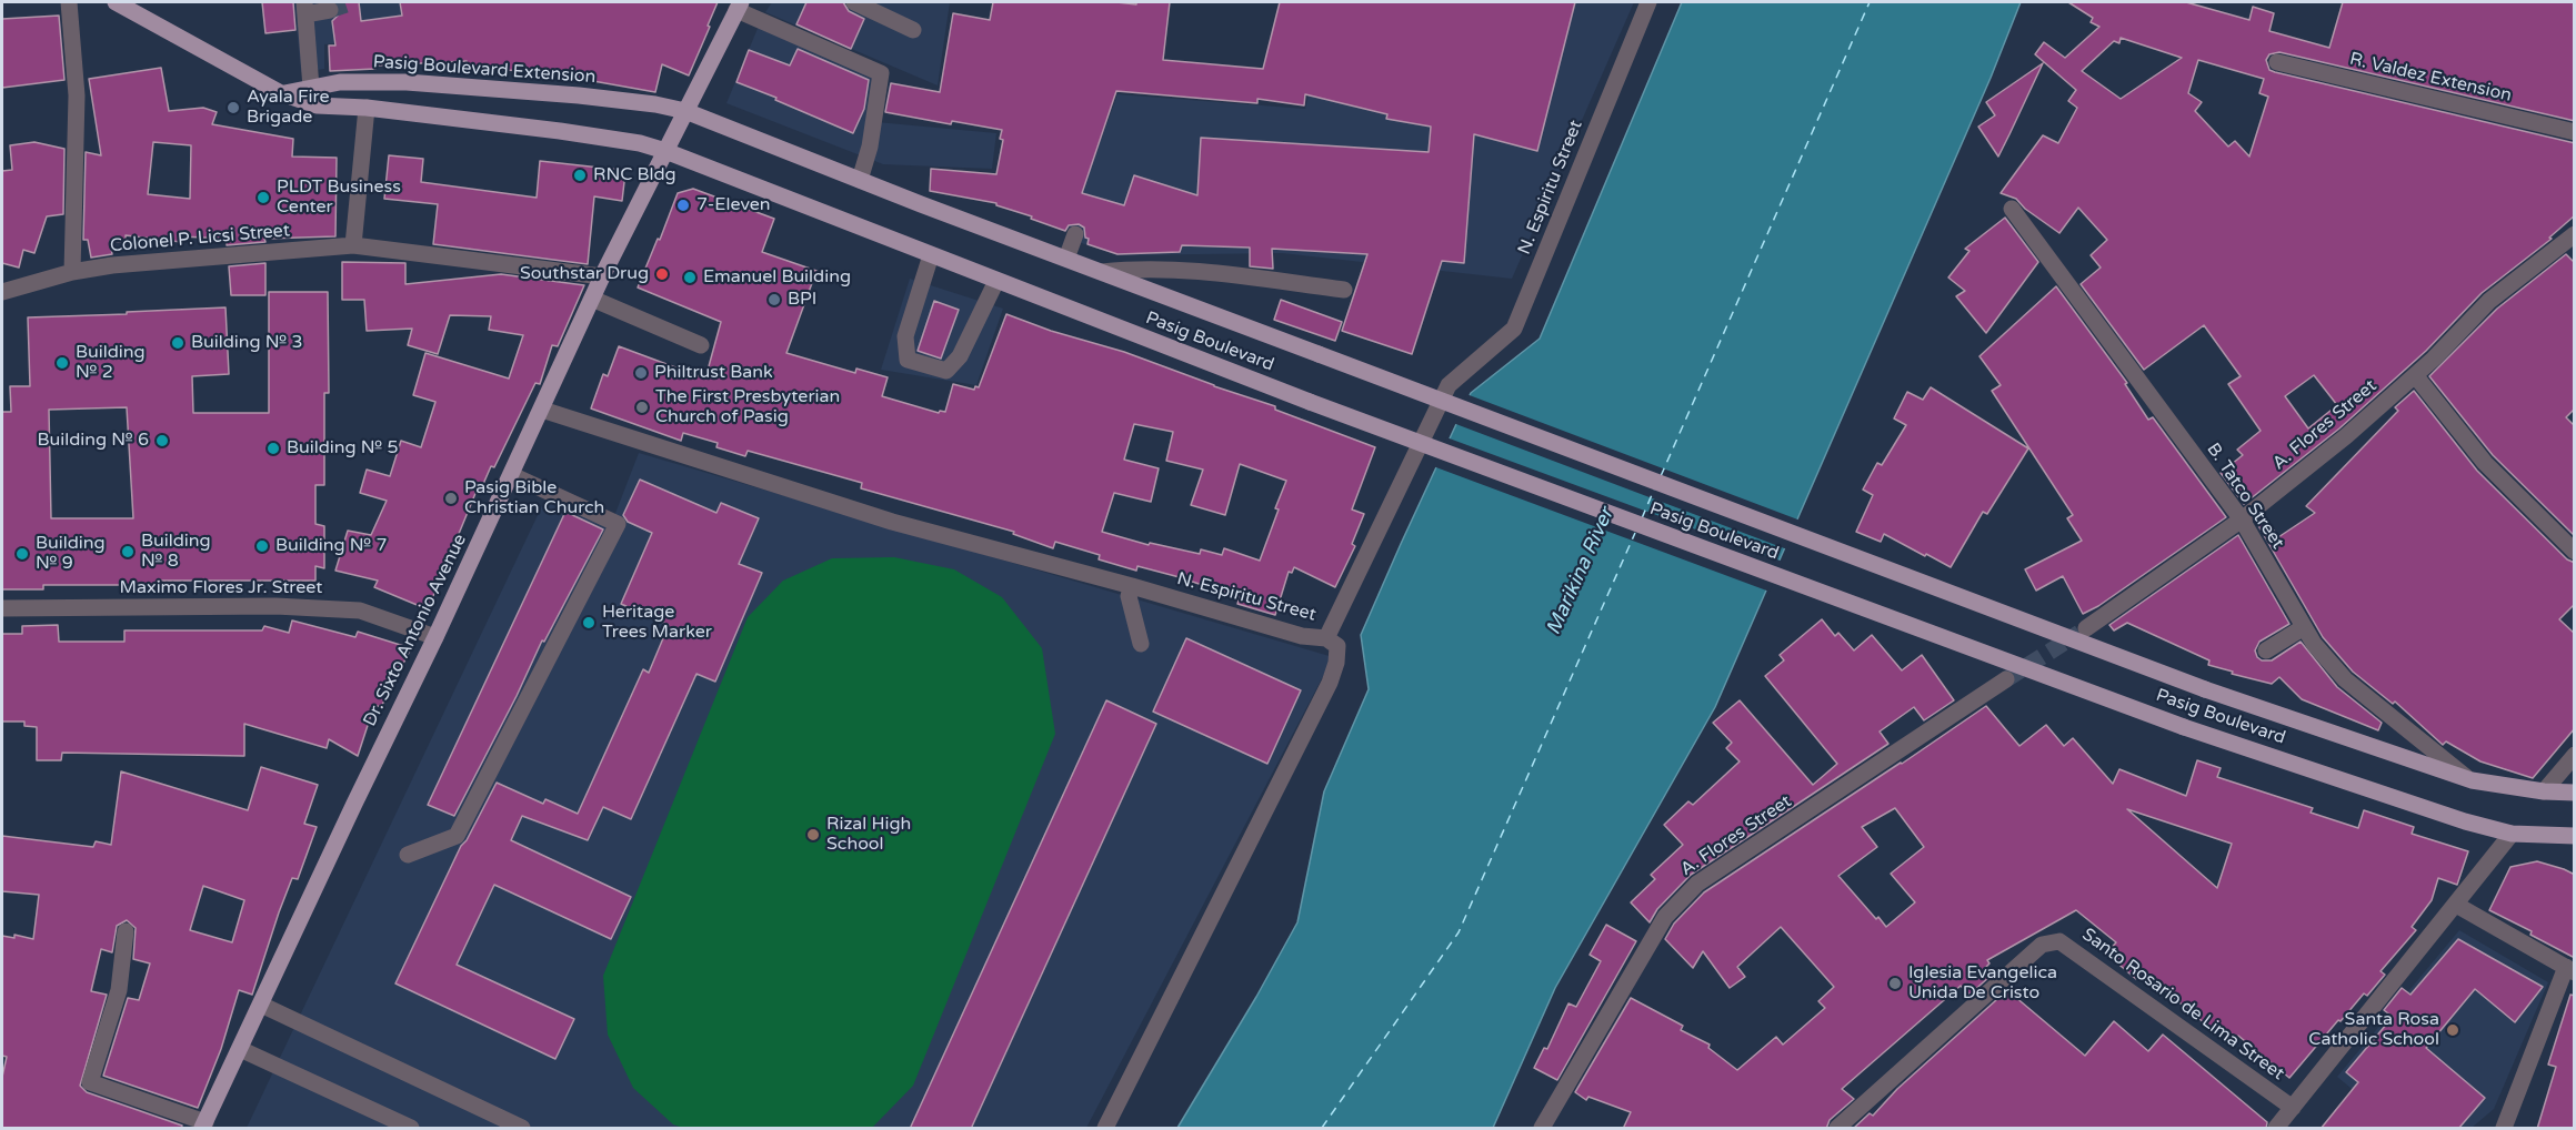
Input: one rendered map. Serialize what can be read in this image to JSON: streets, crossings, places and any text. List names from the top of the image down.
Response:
{
  "streets": {
    "main road": ["Pasig Boulevard Extension", "Pasig Boulevard", "Dr. Sixto Antonio Avenue"],
    "street": [
      "R. Valdez Extension",
      "N. Espiritu Street",
      "Colonel P. Licsi Street",
      "A. Flores Street",
      "B. Tatco Street",
      "Maximo Flores Jr. Street",
      "Santo Rosario de Lima Street"
    ]
  },
  "crossings": [
    ["Pasig Boulevard Extension", "Pasig Boulevard"],
    ["Pasig Boulevard Extension", "Dr. Sixto Antonio Avenue"],
    ["N. Espiritu Street", "Dr. Sixto Antonio Avenue"],
    ["Colonel P. Licsi Street", "Dr. Sixto Antonio Avenue"],
    ["Pasig Boulevard", "B. Tatco Street"],
    ["Pasig Boulevard", "Dr. Sixto Antonio Avenue"],
    ["A. Flores Street", "B. Tatco Street"],
    ["Maximo Flores Jr. Street", "Dr. Sixto Antonio Avenue"]
  ],
  "water": ["Marikina River"],
  "places": [
    "Ayala Fire Brigade",
    "RNC Bldg",
    "PLDT Business Center",
    "7-Eleven",
    "Southstar Drug",
    "Emanuel Building",
    "BPI",
    "Building № 3",
    "Building № 2",
    "Philtrust Bank",
    "The First Presbyterian Church of Pasig",
    "Building № 6",
    "Building № 5",
    "Pasig Bible Christian Church",
    "Building № 7",
    "Building № 8",
    "Building № 9",
    "Heritage Trees Marker",
    "Rizal High School",
    "Iglesia Evangelica Unida De Cristo",
    "Santa Rosa Catholic School"
  ]
}
